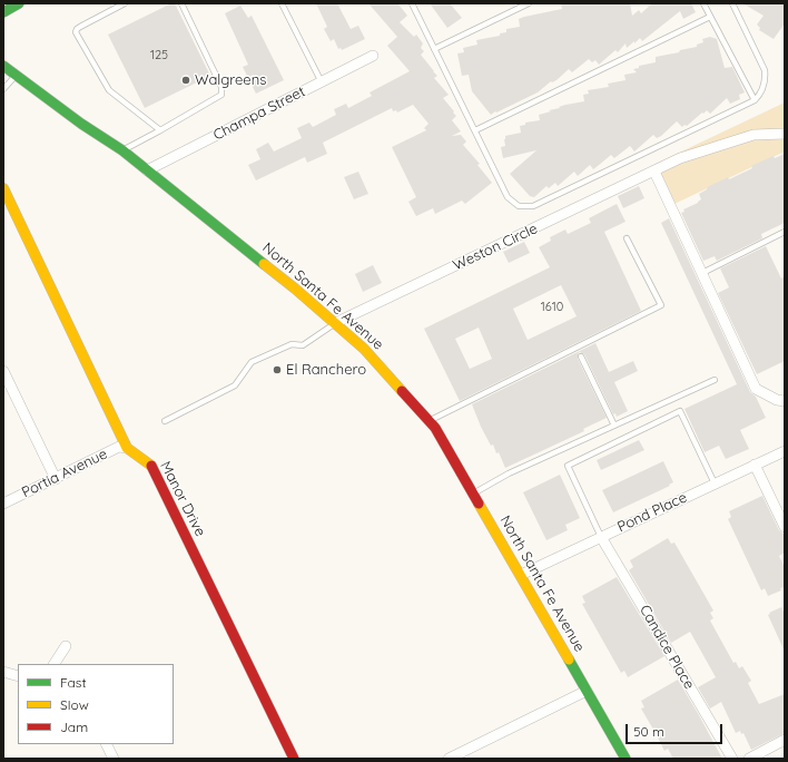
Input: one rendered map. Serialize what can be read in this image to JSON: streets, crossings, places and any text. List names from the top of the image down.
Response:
{
  "streets": {
    "main road": ["North Santa Fe Avenue", "Manor Drive"],
    "street": [
      "Champa Street",
      "Weston Circle",
      "Portia Avenue",
      "Pond Place",
      "Candice Place"
    ]
  },
  "crossings": [
    ["Champa Street", "North Santa Fe Avenue"],
    ["Weston Circle", "North Santa Fe Avenue"],
    ["North Santa Fe Avenue", "Pond Place"],
    ["Portia Avenue", "Manor Drive"],
    ["Pond Place", "Candice Place"]
  ],
  "places": ["Walgreens", "El Ranchero"],
  "house_numbers": ["125", "1610"],
  "legend": ["Fast", "Slow", "Jam"],
  "scale_bar": "50 m"
}
